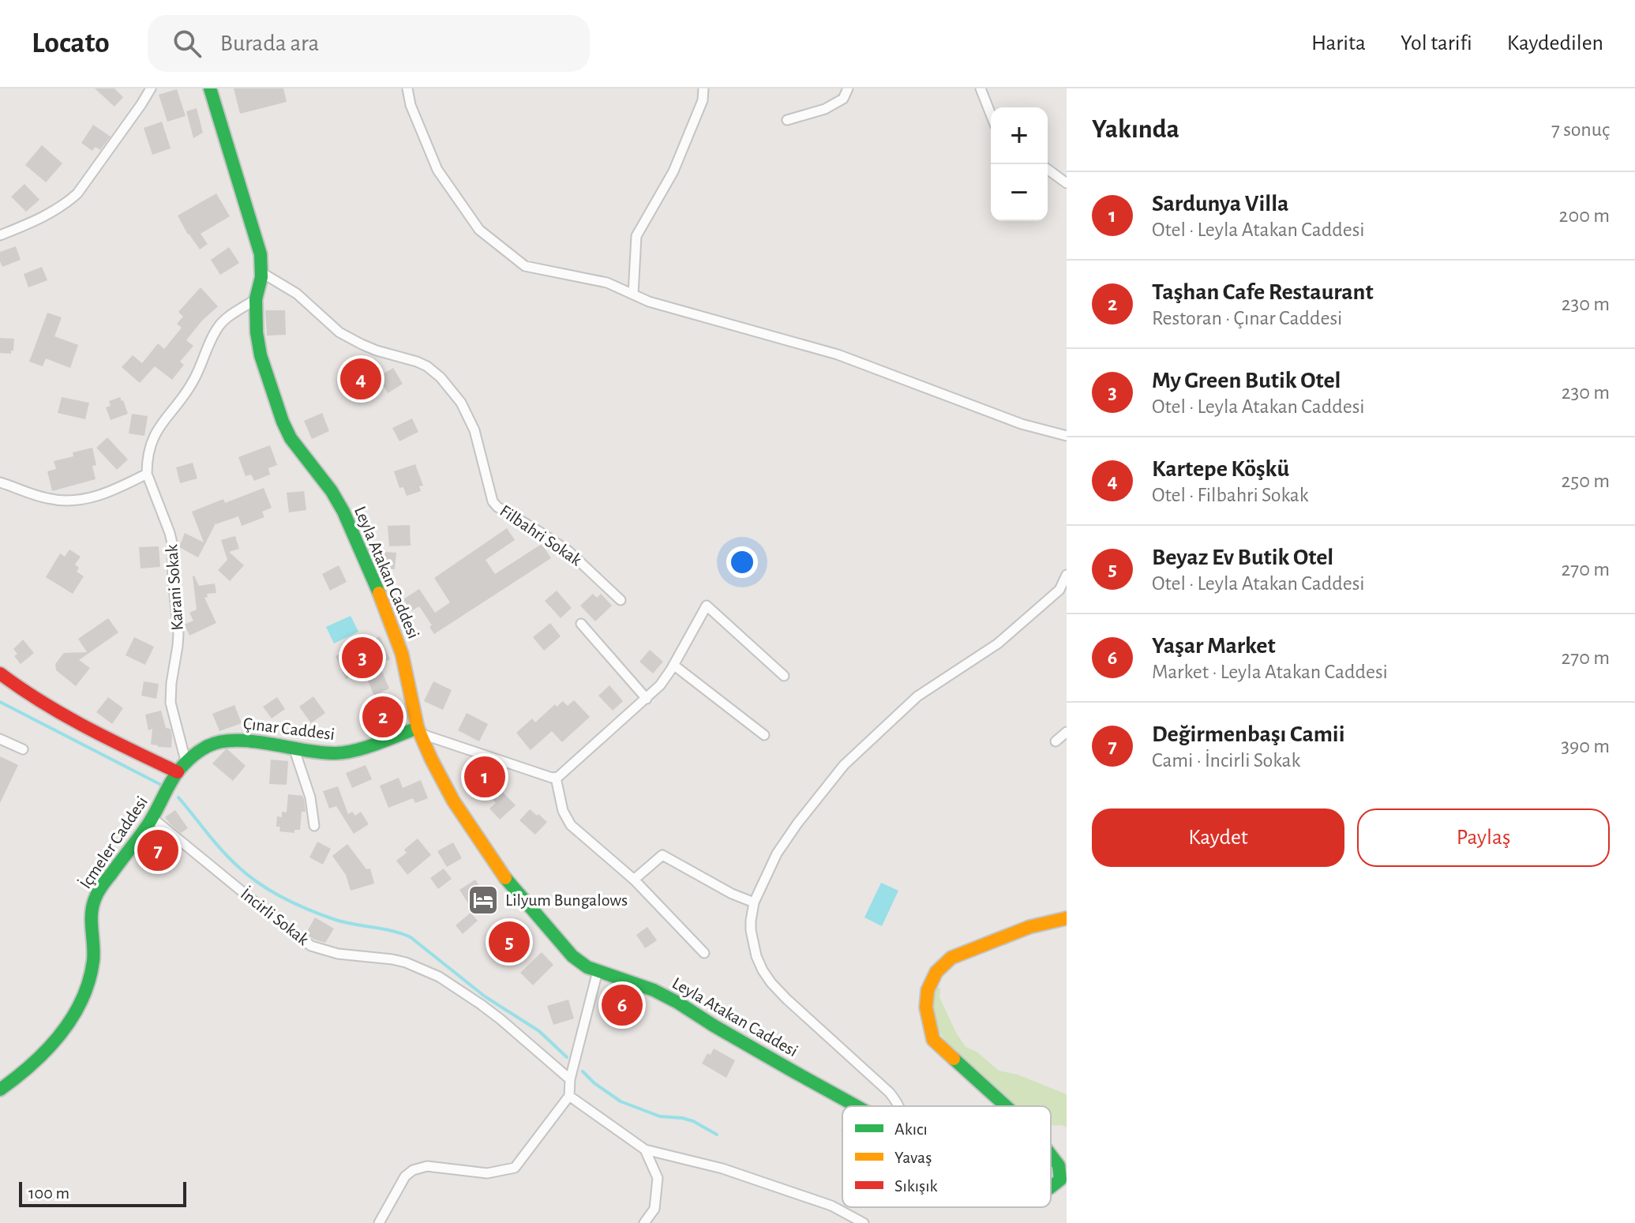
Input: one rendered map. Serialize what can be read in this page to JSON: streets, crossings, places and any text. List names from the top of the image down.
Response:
{
  "streets": {
    "main road": ["Leyla Atakan Caddesi", "Çınar Caddesi", "İçmeler Caddesi"],
    "street": ["Filbahri Sokak", "Karani Sokak", "İncirli Sokak"]
  },
  "crossings": [
    ["Filbahri Sokak", "Leyla Atakan Caddesi"],
    ["Leyla Atakan Caddesi", "Çınar Caddesi"],
    ["Karani Sokak", "Çınar Caddesi"],
    ["Karani Sokak", "İçmeler Caddesi"],
    ["Çınar Caddesi", "İçmeler Caddesi"],
    ["İçmeler Caddesi", "İncirli Sokak"]
  ],
  "places": {
    "hotel": ["Lilyum Bungalows"]
  },
  "legend": ["Akıcı", "Yavaş", "Sıkışık"],
  "scale_bar": "100 m",
  "page": {
    "header": "Locato",
    "search": "Burada ara",
    "nav": ["Harita", "Yol tarifi", "Kaydedilen"],
    "heading": ["Yakında", "7 sonuç"],
    "map_buttons": ["+", "−"],
    "list": [
      {
        "mark": "1",
        "name": "Sardunya Villa",
        "note": "Otel · Leyla Atakan Caddesi",
        "value": "200 m"
      },
      {
        "mark": "2",
        "name": "Taşhan Cafe Restaurant",
        "note": "Restoran · Çınar Caddesi",
        "value": "230 m"
      },
      {
        "mark": "3",
        "name": "My Green Butik Otel",
        "note": "Otel · Leyla Atakan Caddesi",
        "value": "230 m"
      },
      {
        "mark": "4",
        "name": "Kartepe Köşkü",
        "note": "Otel · Filbahri Sokak",
        "value": "250 m"
      },
      {
        "mark": "5",
        "name": "Beyaz Ev Butik Otel",
        "note": "Otel · Leyla Atakan Caddesi",
        "value": "270 m"
      },
      {
        "mark": "6",
        "name": "Yaşar Market",
        "note": "Market · Leyla Atakan Caddesi",
        "value": "270 m"
      },
      {
        "mark": "7",
        "name": "Değirmenbaşı Camii",
        "note": "Cami · İncirli Sokak",
        "value": "390 m"
      }
    ],
    "pins": [
      "4",
      "3",
      "2",
      "1",
      "7",
      "5",
      "6"
    ],
    "buttons": ["Kaydet", "Paylaş"],
    "scale": "100 m"
  }
}
